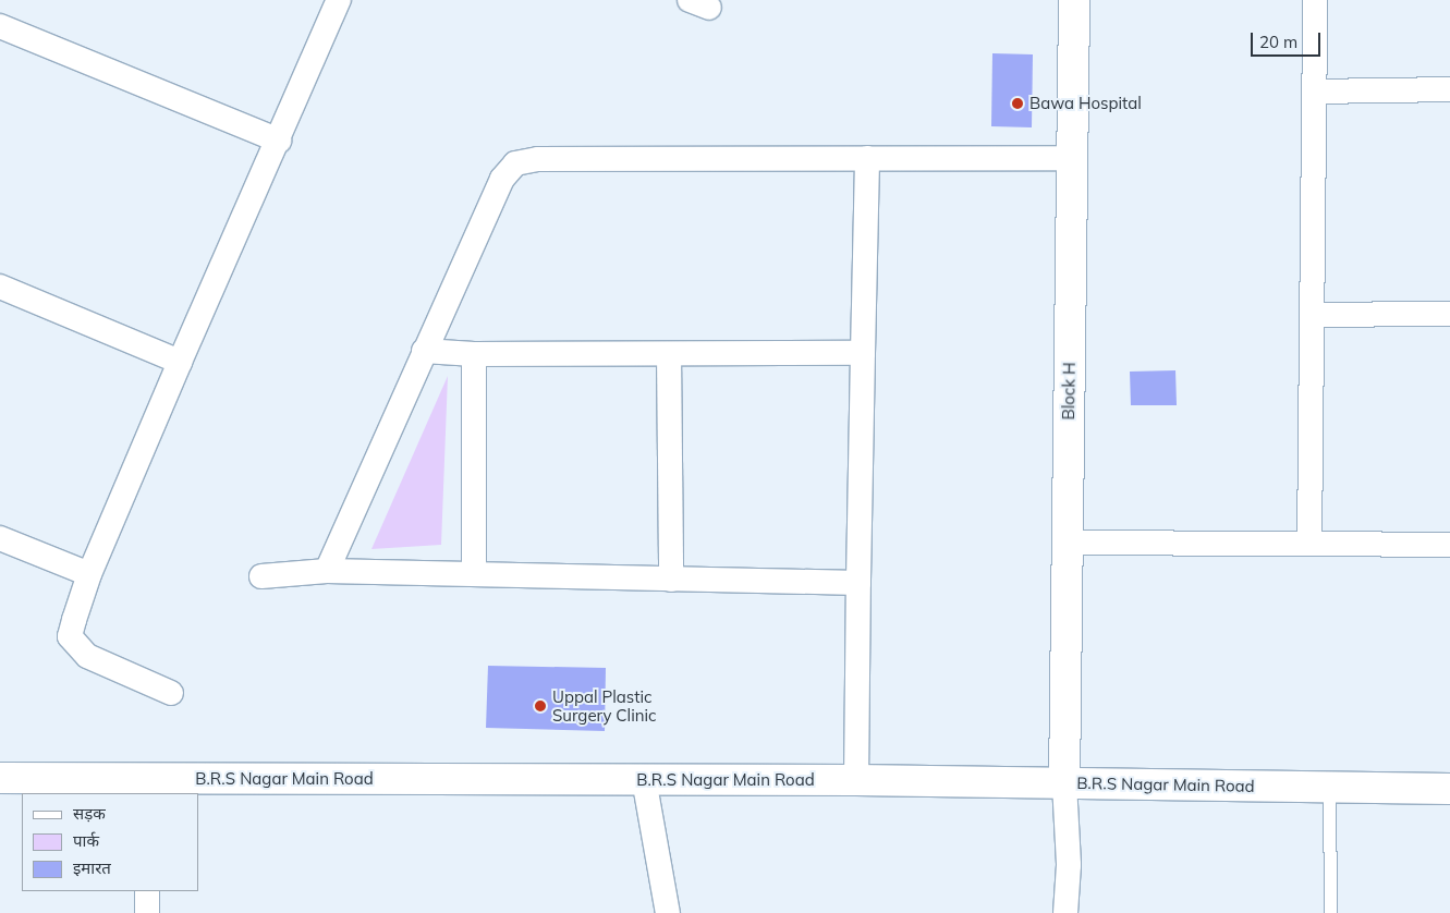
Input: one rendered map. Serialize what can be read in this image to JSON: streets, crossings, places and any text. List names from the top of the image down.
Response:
{
  "streets": {
    "street": ["Block H", "B.R.S Nagar Main Road"]
  },
  "crossings": [
    ["Block H", "B.R.S Nagar Main Road"]
  ],
  "places": ["Bawa Hospital", "Uppal Plastic Surgery Clinic"],
  "legend": ["सड़क", "पार्क", "इमारत"],
  "scale_bar": "20 m"
}
